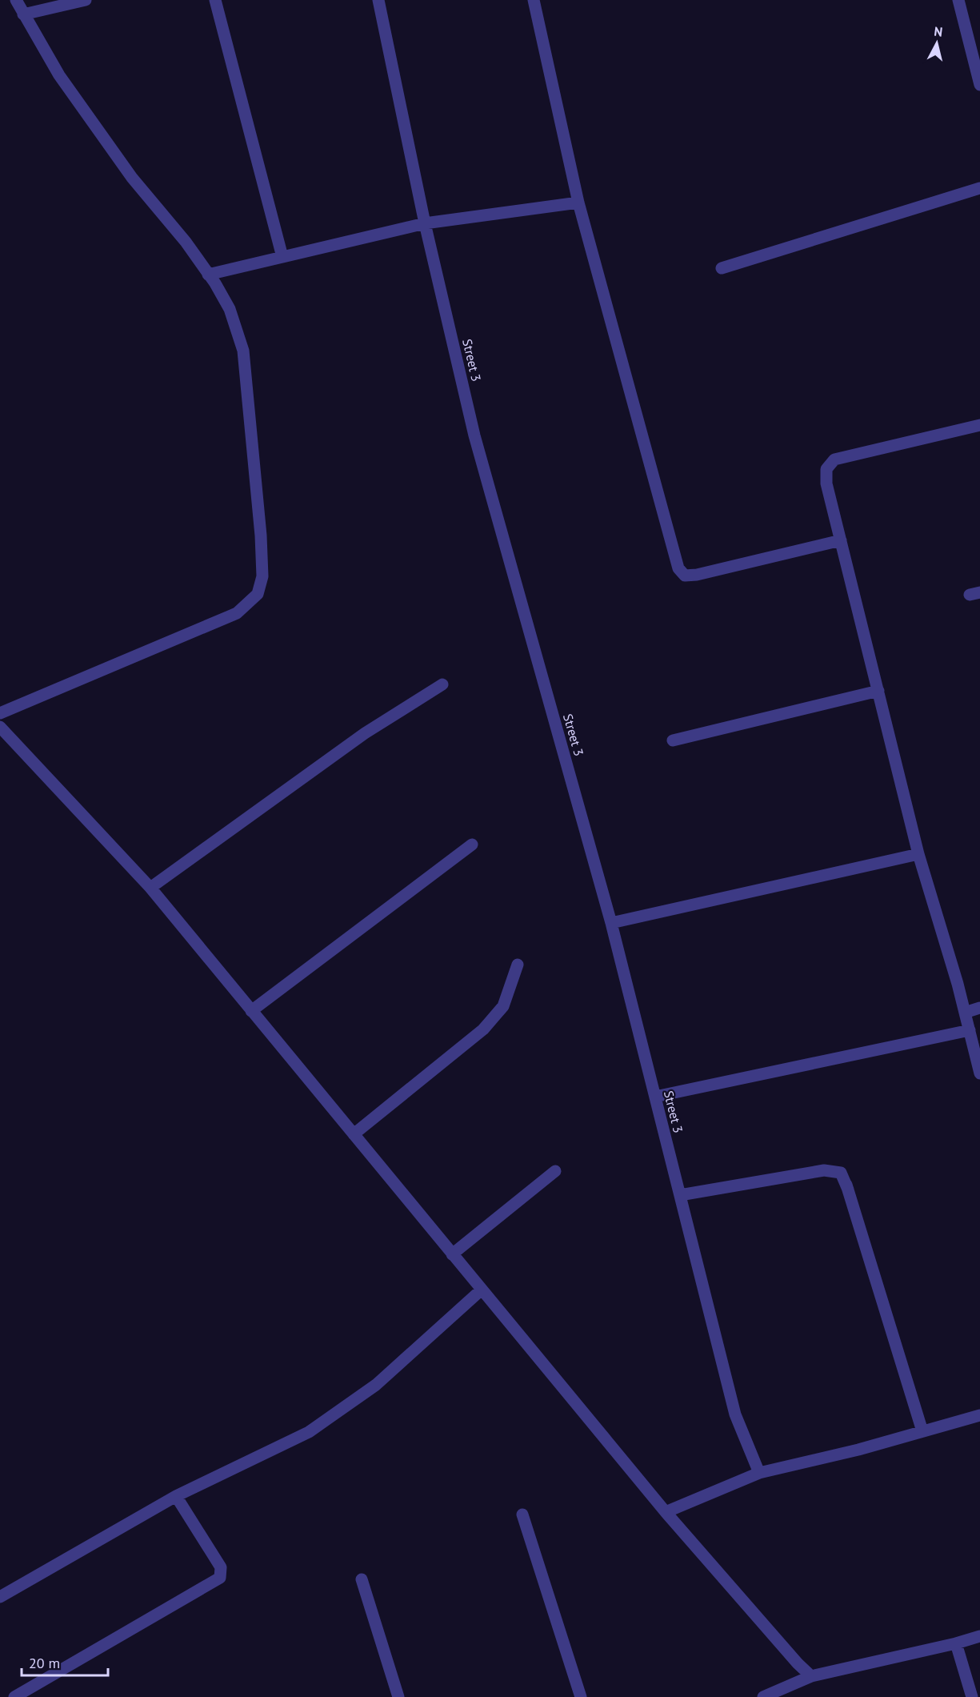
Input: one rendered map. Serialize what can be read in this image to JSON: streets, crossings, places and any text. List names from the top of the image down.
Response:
{
  "streets": {
    "street": ["Street 3"]
  },
  "scale_bar": "20 m",
  "north": "top"
}
